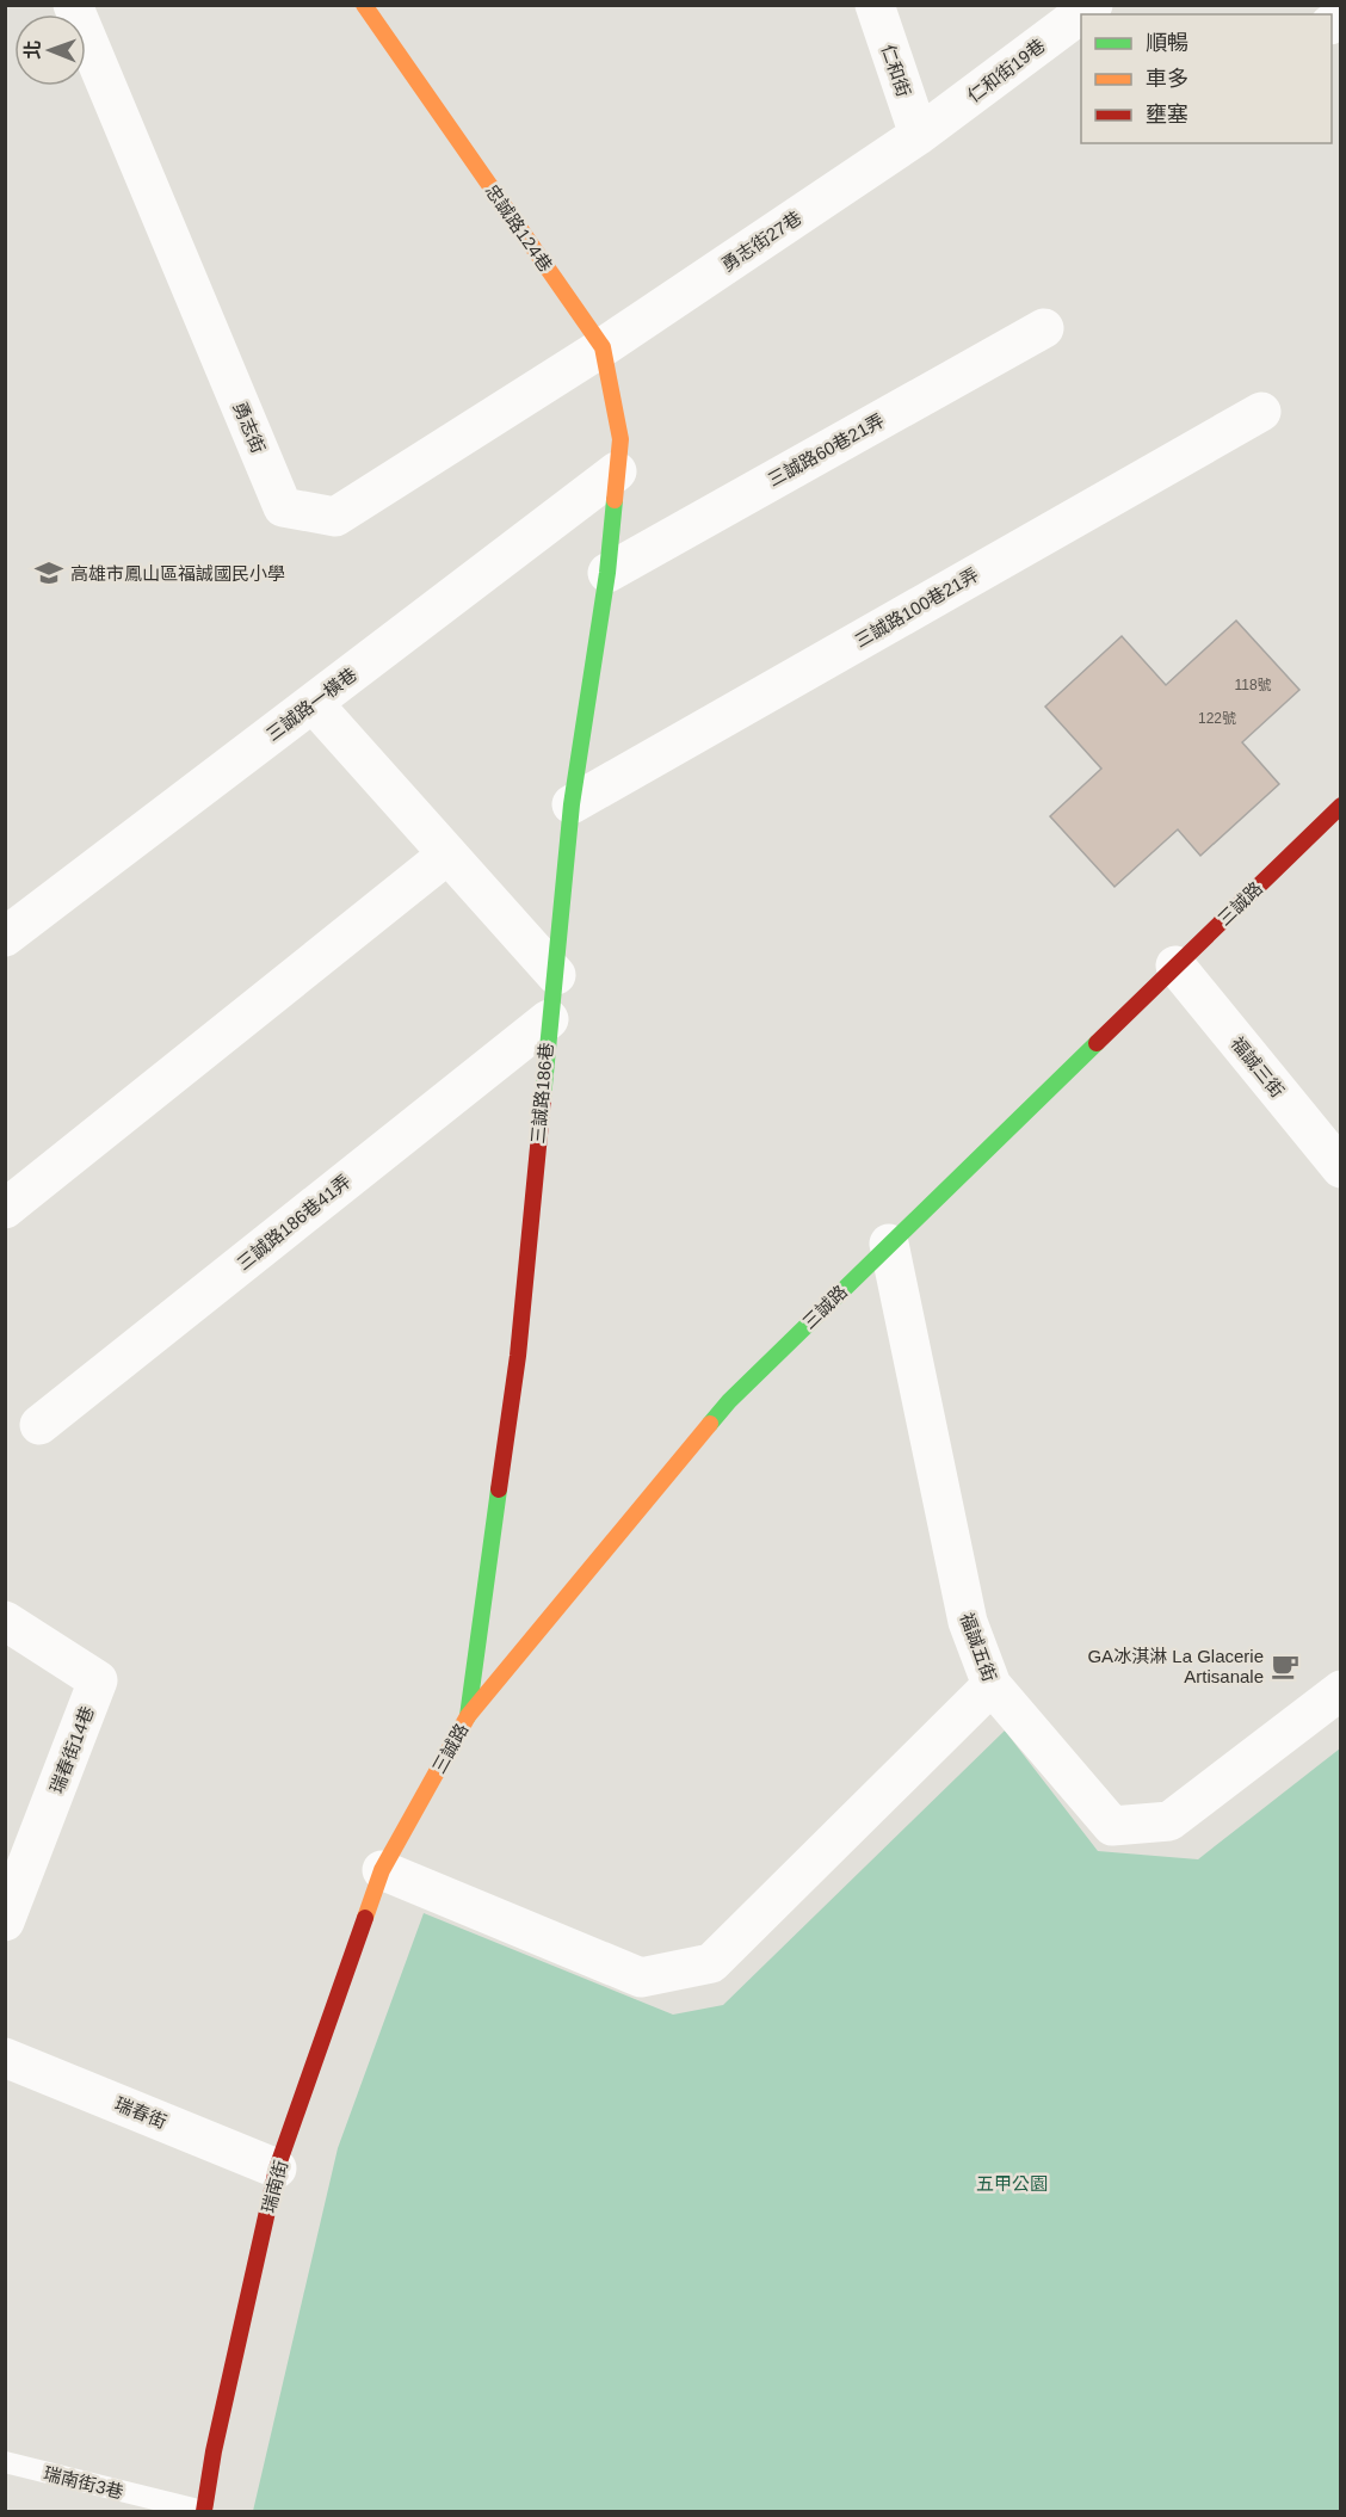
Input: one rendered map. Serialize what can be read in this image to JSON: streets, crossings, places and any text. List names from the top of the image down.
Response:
{
  "streets": {
    "street": [
      "仁和街",
      "仁和街19巷",
      "忠誠路124巷",
      "勇志街27巷",
      "勇志街",
      "三誠路60巷21弄",
      "三誠路100巷21弄",
      "三誠路一橫巷",
      "三誠路",
      "福誠三街",
      "三誠路186巷",
      "三誠路186巷41弄",
      "福誠五街",
      "瑞春街14巷",
      "瑞春街",
      "瑞南街"
    ],
    "lane": ["瑞南街3巷"]
  },
  "crossings": [
    ["仁和街", "仁和街19巷"],
    ["仁和街", "勇志街27巷"],
    ["仁和街19巷", "勇志街27巷"],
    ["忠誠路124巷", "勇志街27巷"],
    ["忠誠路124巷", "勇志街"],
    ["忠誠路124巷", "三誠路一橫巷"],
    ["忠誠路124巷", "三誠路186巷"],
    ["勇志街27巷", "勇志街"],
    ["三誠路60巷21弄", "三誠路186巷"],
    ["三誠路100巷21弄", "三誠路186巷"],
    ["三誠路一橫巷", "三誠路186巷"],
    ["三誠路", "福誠三街"],
    ["三誠路", "三誠路186巷"],
    ["三誠路", "福誠五街"],
    ["三誠路", "瑞南街"],
    ["三誠路186巷", "三誠路186巷41弄"],
    ["瑞春街", "瑞南街"],
    ["瑞南街", "瑞南街3巷"]
  ],
  "parks": ["五甲公園"],
  "places": {
    "school or university": ["高雄市鳳山區福誠國民小學"],
    "cafe": ["GA冰淇淋 La Glacerie Artisanale"]
  },
  "house_numbers": ["118號", "122號"],
  "legend": ["順暢", "車多", "壅塞"],
  "north": "left"
}
